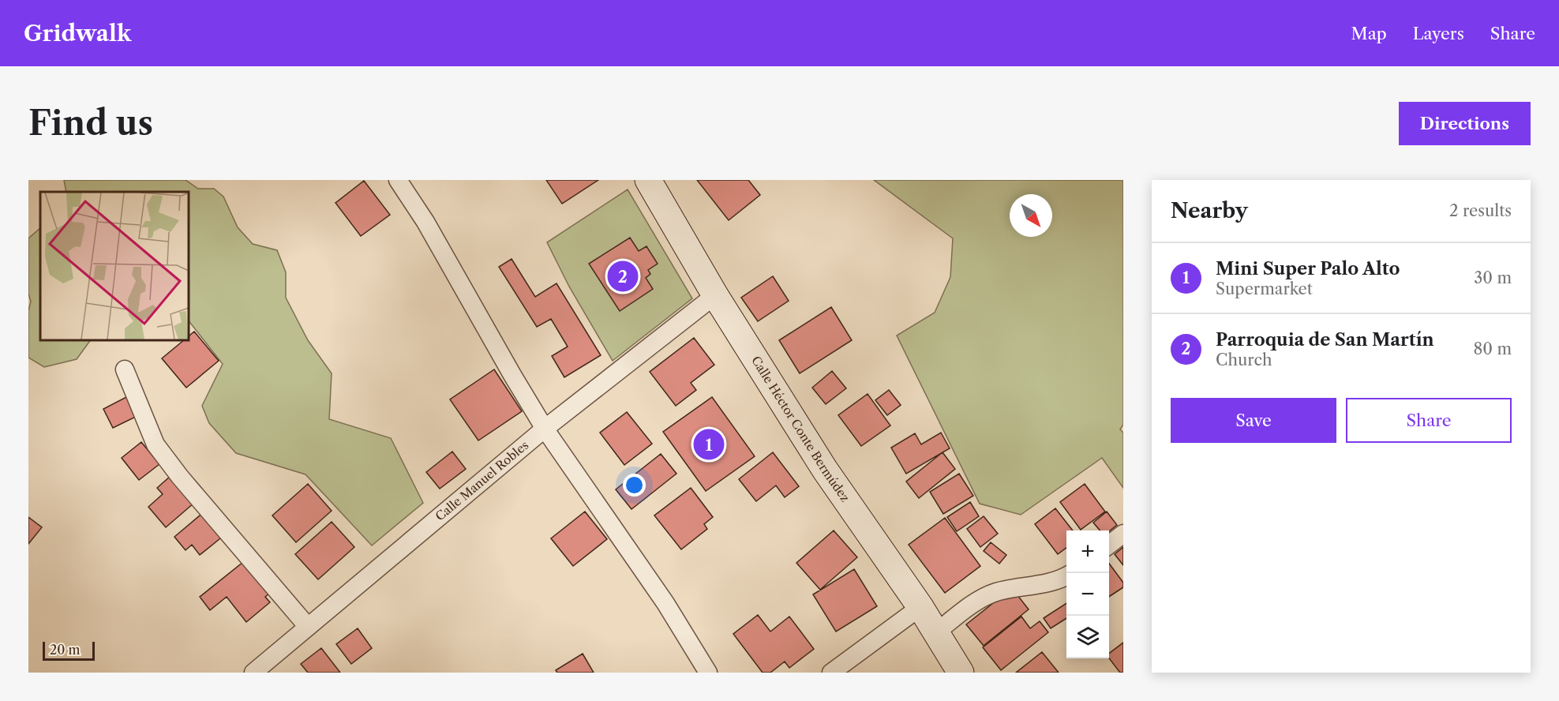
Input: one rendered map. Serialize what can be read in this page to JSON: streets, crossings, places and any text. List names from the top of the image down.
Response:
{
  "streets": {
    "street": ["Calle Héctor Conte Bermúdez", "Calle Manuel Robles"]
  },
  "crossings": [
    ["Calle Héctor Conte Bermúdez", "Calle Manuel Robles"]
  ],
  "scale_bar": "20 m",
  "north": "bottom right",
  "page": {
    "header": "Gridwalk",
    "nav": ["Map", "Layers", "Share"],
    "buttons": [
      "Directions",
      ["Save", "Share"]
    ],
    "title": "Find us",
    "heading": ["Nearby", "2 results"],
    "list": [
      {
        "mark": "1",
        "name": "Mini Super Palo Alto",
        "note": "Supermarket",
        "value": "30 m"
      },
      {
        "mark": "2",
        "name": "Parroquia de San Martín",
        "note": "Church",
        "value": "80 m"
      }
    ],
    "pins": ["2", "1"],
    "map_buttons": ["+", "−"],
    "scale": "20 m"
  }
}
